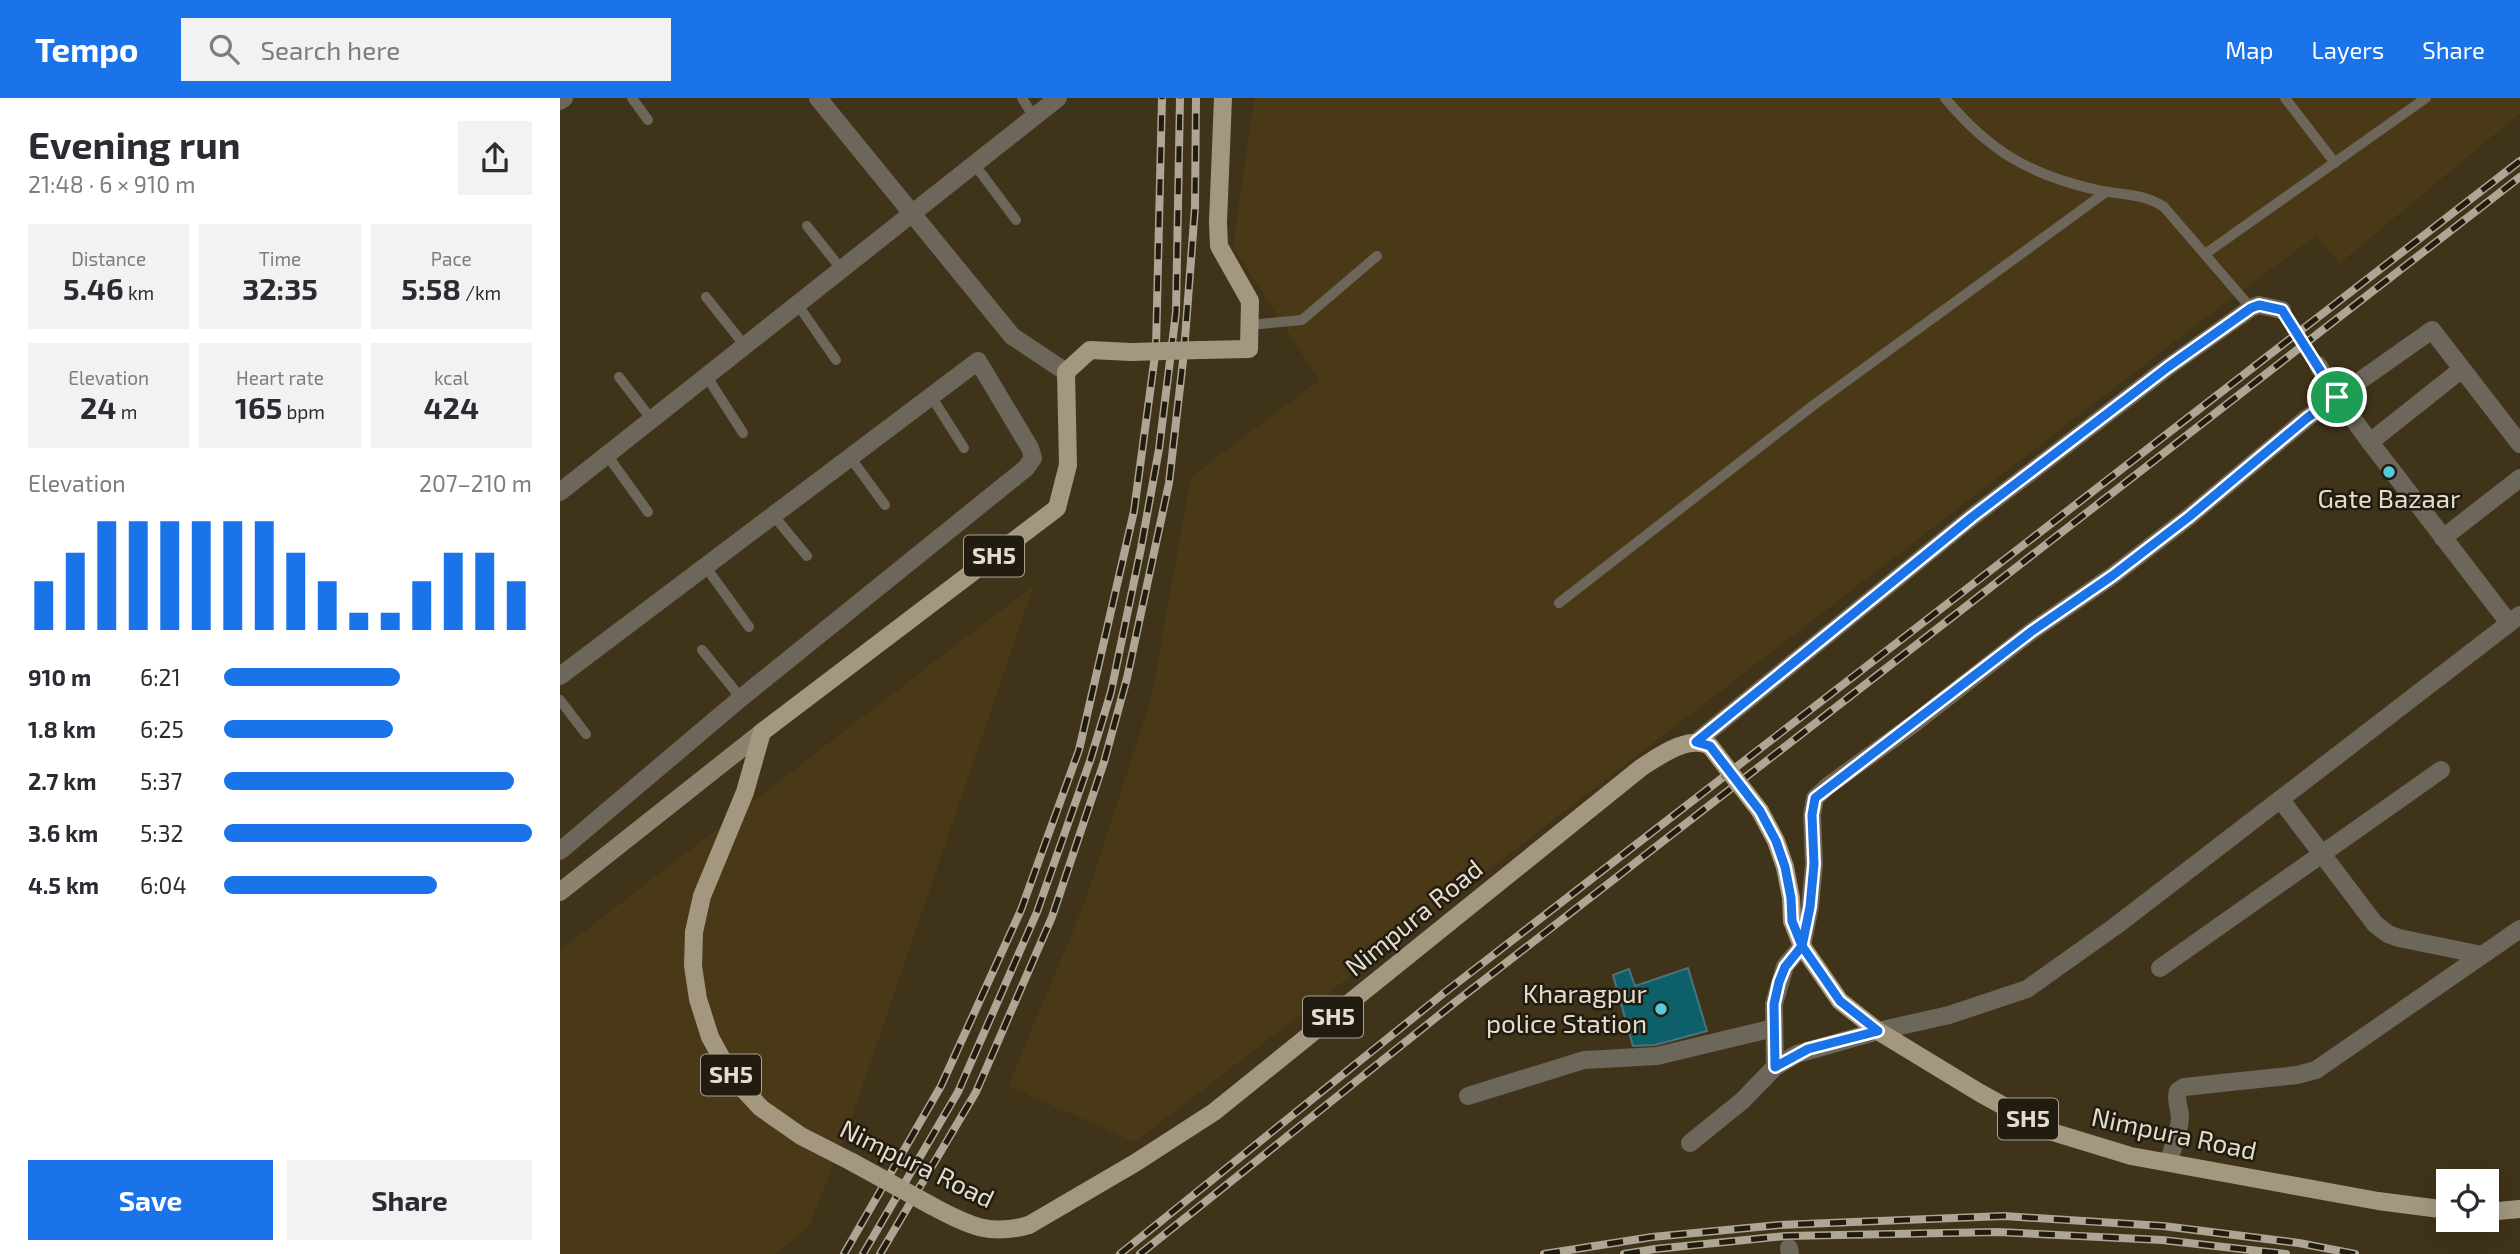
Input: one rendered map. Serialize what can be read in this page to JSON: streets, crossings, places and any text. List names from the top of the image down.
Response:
{
  "streets": {
    "main road": ["SH5", "Nimpura Road"]
  },
  "crossings": [
    ["SH5", "Nimpura Road"]
  ],
  "places": ["Gate Bazaar", "Kharagpur police Station"],
  "page": {
    "header": "Tempo",
    "search": "Search here",
    "nav": ["Map", "Layers", "Share"],
    "heading": ["Evening run", "21:48 · 6 × 910 m"],
    "stats": [
      ["Distance", "5.46 km"],
      ["Time", "32:35"],
      ["Pace", "5:58 /km"],
      ["Elevation", "24 m"],
      ["Heart rate", "165 bpm"],
      ["kcal", "424"]
    ],
    "chart": ["Elevation", "207–210 m"],
    "list": [
      {
        "name": "910 m",
        "note": "6:21"
      },
      {
        "name": "1.8 km",
        "note": "6:25"
      },
      {
        "name": "2.7 km",
        "note": "5:37"
      },
      {
        "name": "3.6 km",
        "note": "5:32"
      },
      {
        "name": "4.5 km",
        "note": "6:04"
      }
    ],
    "buttons": ["Save", "Share"]
  }
}
